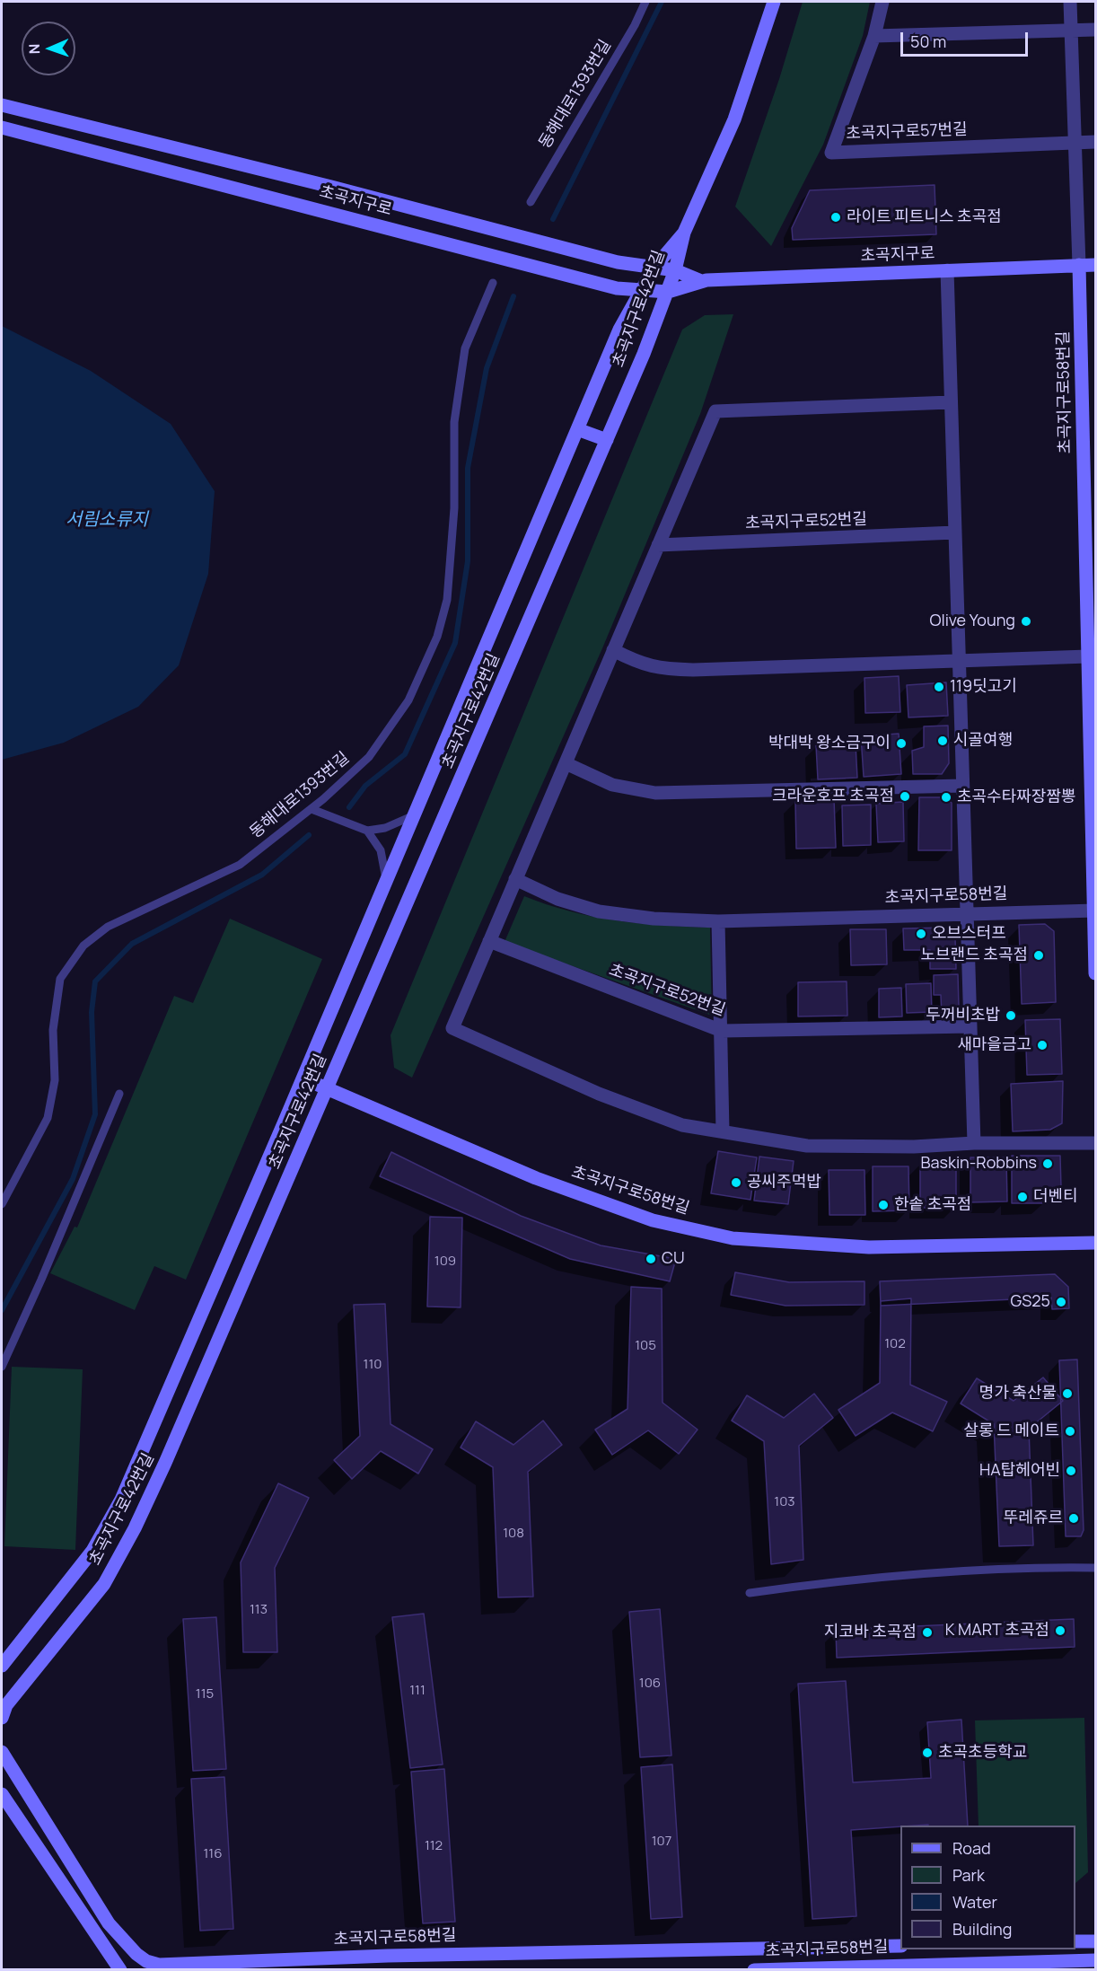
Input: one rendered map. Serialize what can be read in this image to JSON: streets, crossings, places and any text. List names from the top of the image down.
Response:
{
  "streets": {
    "street": [
      "초곡지구로57번길",
      "초곡지구로",
      "초곡지구로42번길",
      "초곡지구로58번길",
      "초곡지구로52번길"
    ],
    "lane": ["동해대로1393번길"]
  },
  "crossings": [
    ["초곡지구로", "초곡지구로42번길"],
    ["초곡지구로", "초곡지구로58번길"],
    ["초곡지구로42번길", "초곡지구로58번길"]
  ],
  "water": ["서림소류지"],
  "places": [
    "라이트 피트니스 초곡점",
    "Olive Young",
    "119딧고기",
    "시골여행",
    "박대박 왕소금구이",
    "크라운호프 초곡점",
    "초곡수타짜장짬뽕",
    "오브스터프",
    "노브랜드 초곡점",
    "두꺼비초밥",
    "새마을금고",
    "Baskin-Robbins",
    "공씨주먹밥",
    "더벤티",
    "한솥 초곡점",
    "CU",
    "GS25",
    "명가 축산물",
    "살롱 드 메이트",
    "HA탑헤어빈",
    "뚜레쥬르",
    "K MART 초곡점",
    "지코바 초곡점",
    "초곡초등학교"
  ],
  "house_numbers": [
    "109",
    "102",
    "105",
    "110",
    "103",
    "108",
    "113",
    "106",
    "111",
    "115",
    "107",
    "112",
    "116"
  ],
  "legend": [
    "Road",
    "Park",
    "Water",
    "Building"
  ],
  "scale_bar": "50 m",
  "north": "left"
}
